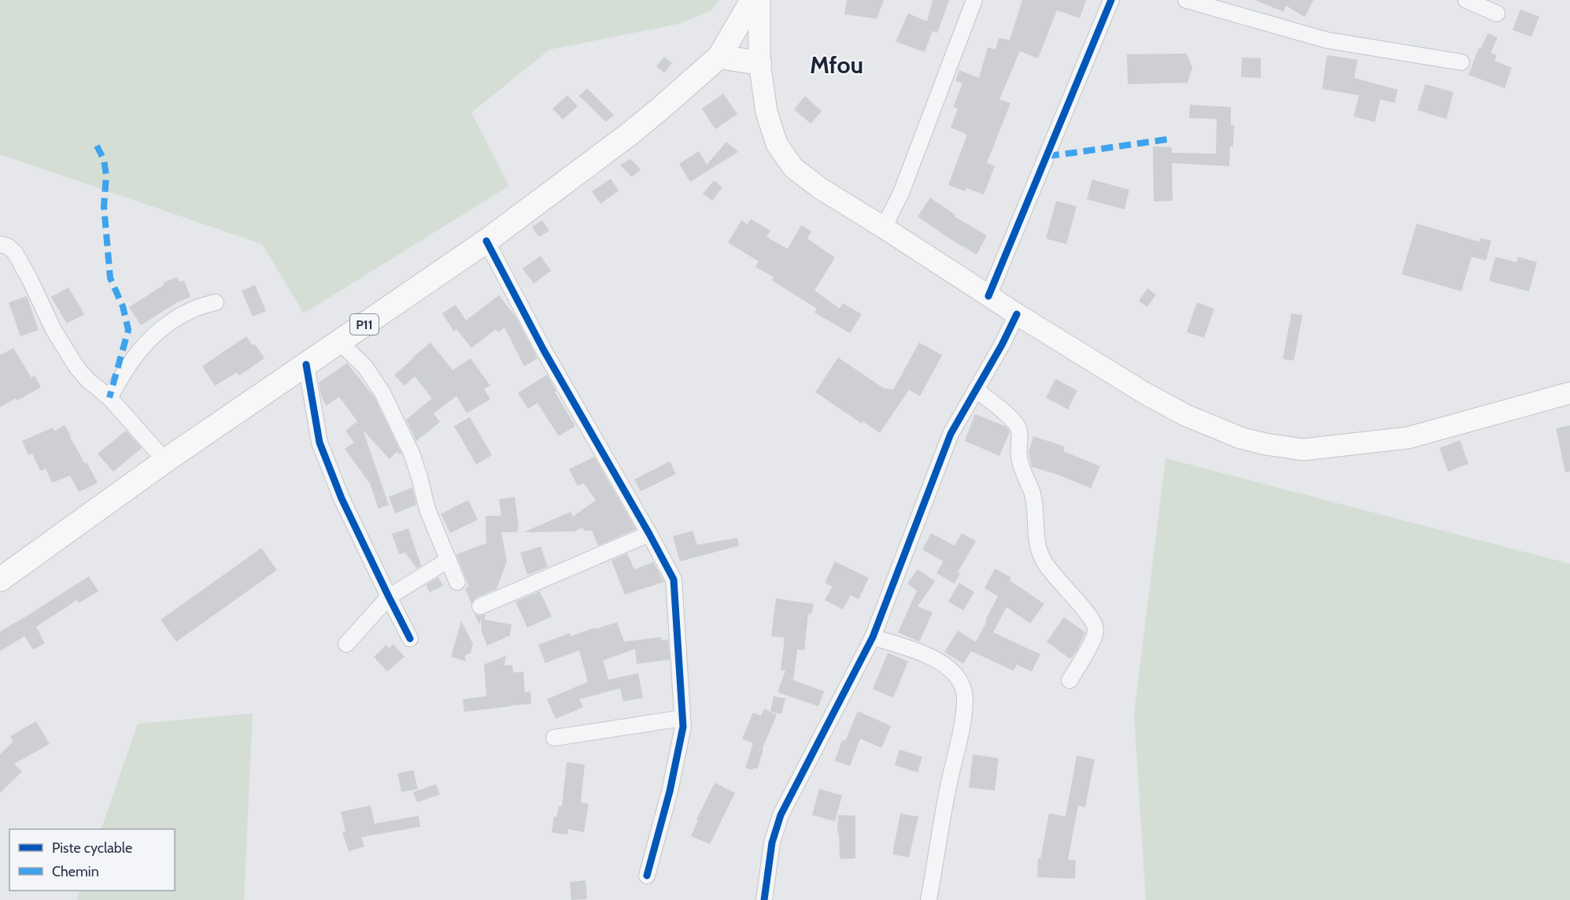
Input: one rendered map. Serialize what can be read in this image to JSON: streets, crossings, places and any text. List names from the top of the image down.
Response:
{
  "streets": {
    "main road": ["P11"]
  },
  "districts": ["Mfou"],
  "legend": ["Piste cyclable", "Chemin"]
}
